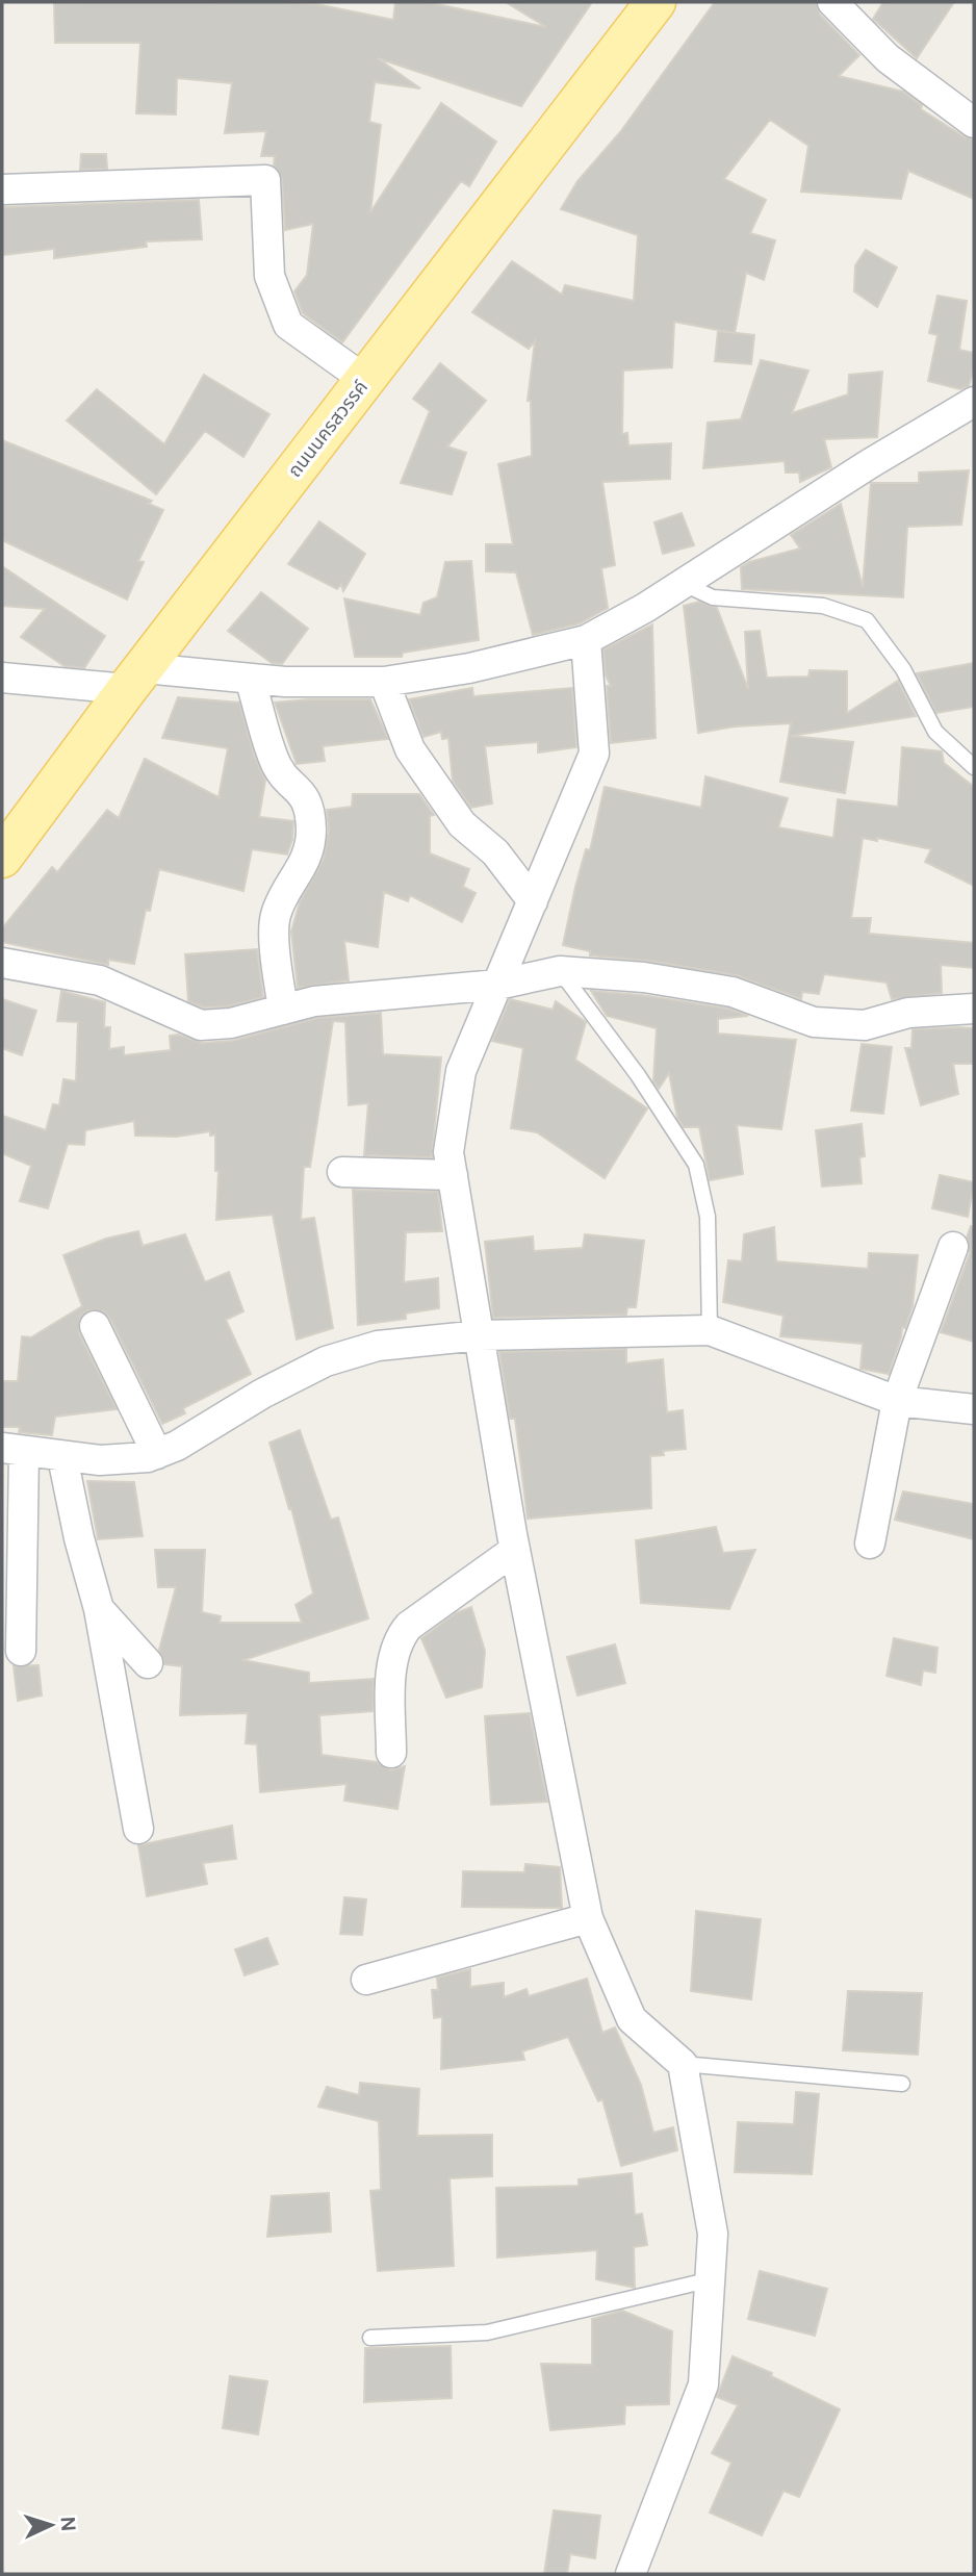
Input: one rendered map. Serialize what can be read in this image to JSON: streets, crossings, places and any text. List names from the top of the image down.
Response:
{
  "streets": {
    "main road": ["ถนนนครสวรรค์"]
  },
  "north": "right"
}
